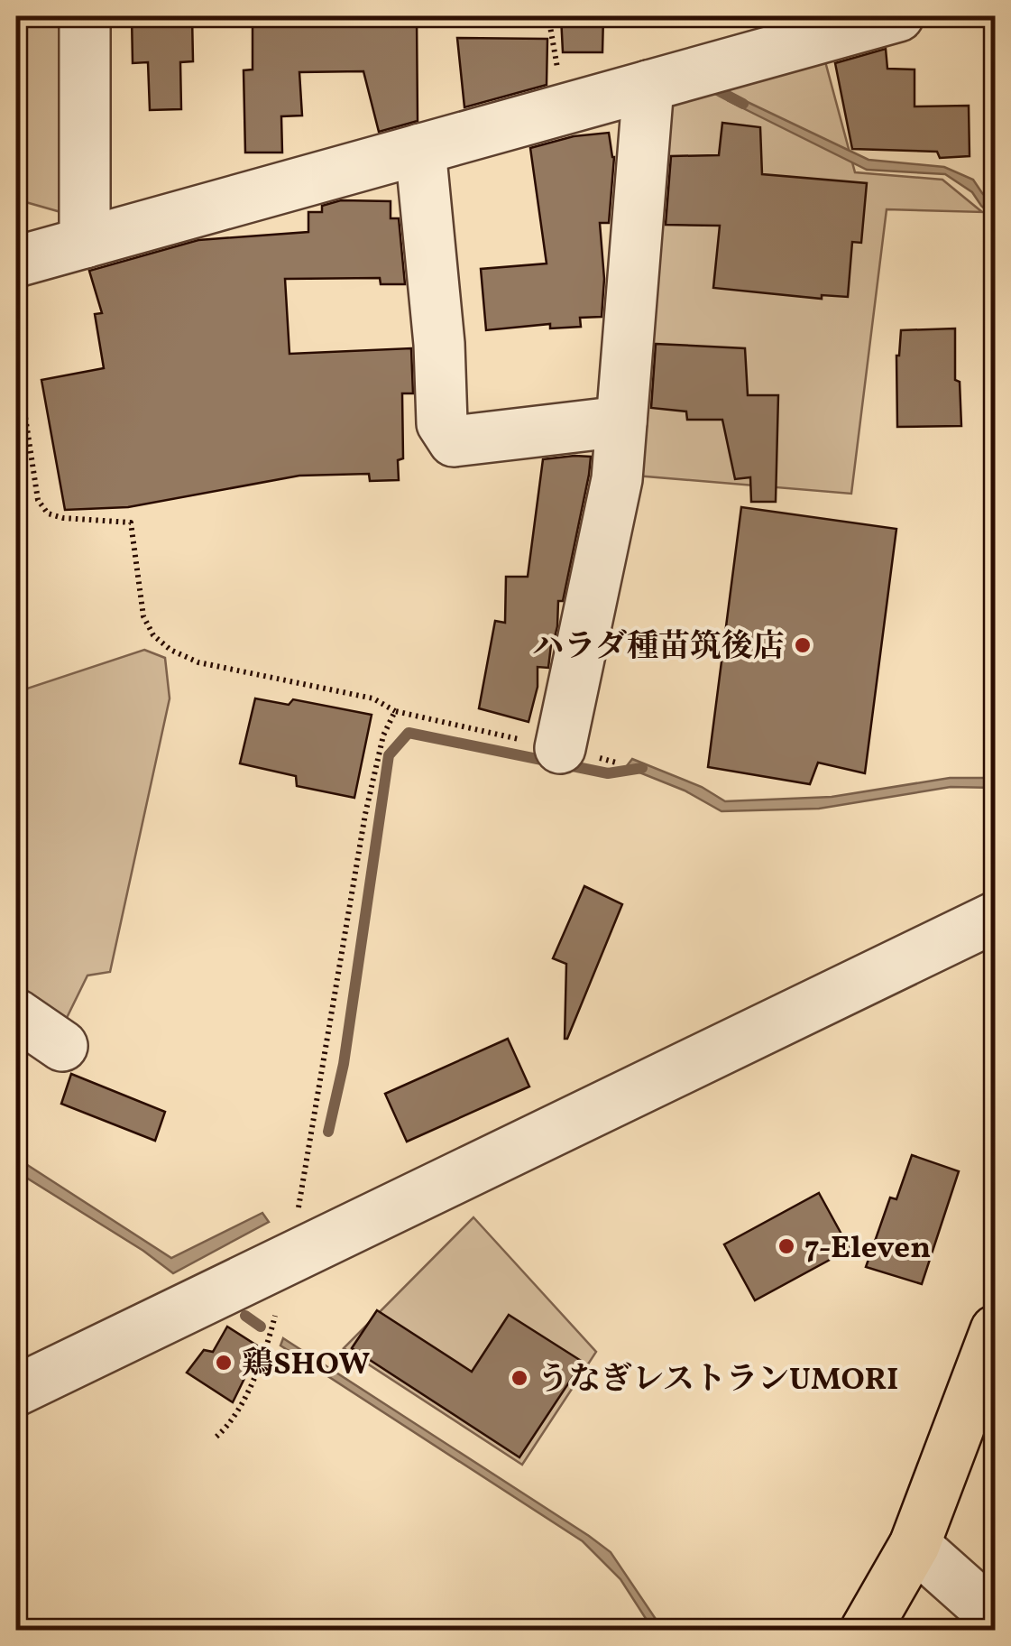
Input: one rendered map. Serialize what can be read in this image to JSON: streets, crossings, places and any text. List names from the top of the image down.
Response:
{
  "places": [
    "ハラダ種苗筑後店",
    "7-Eleven",
    "鶏SHOW",
    "うなぎレストランUMORI"
  ]
}
